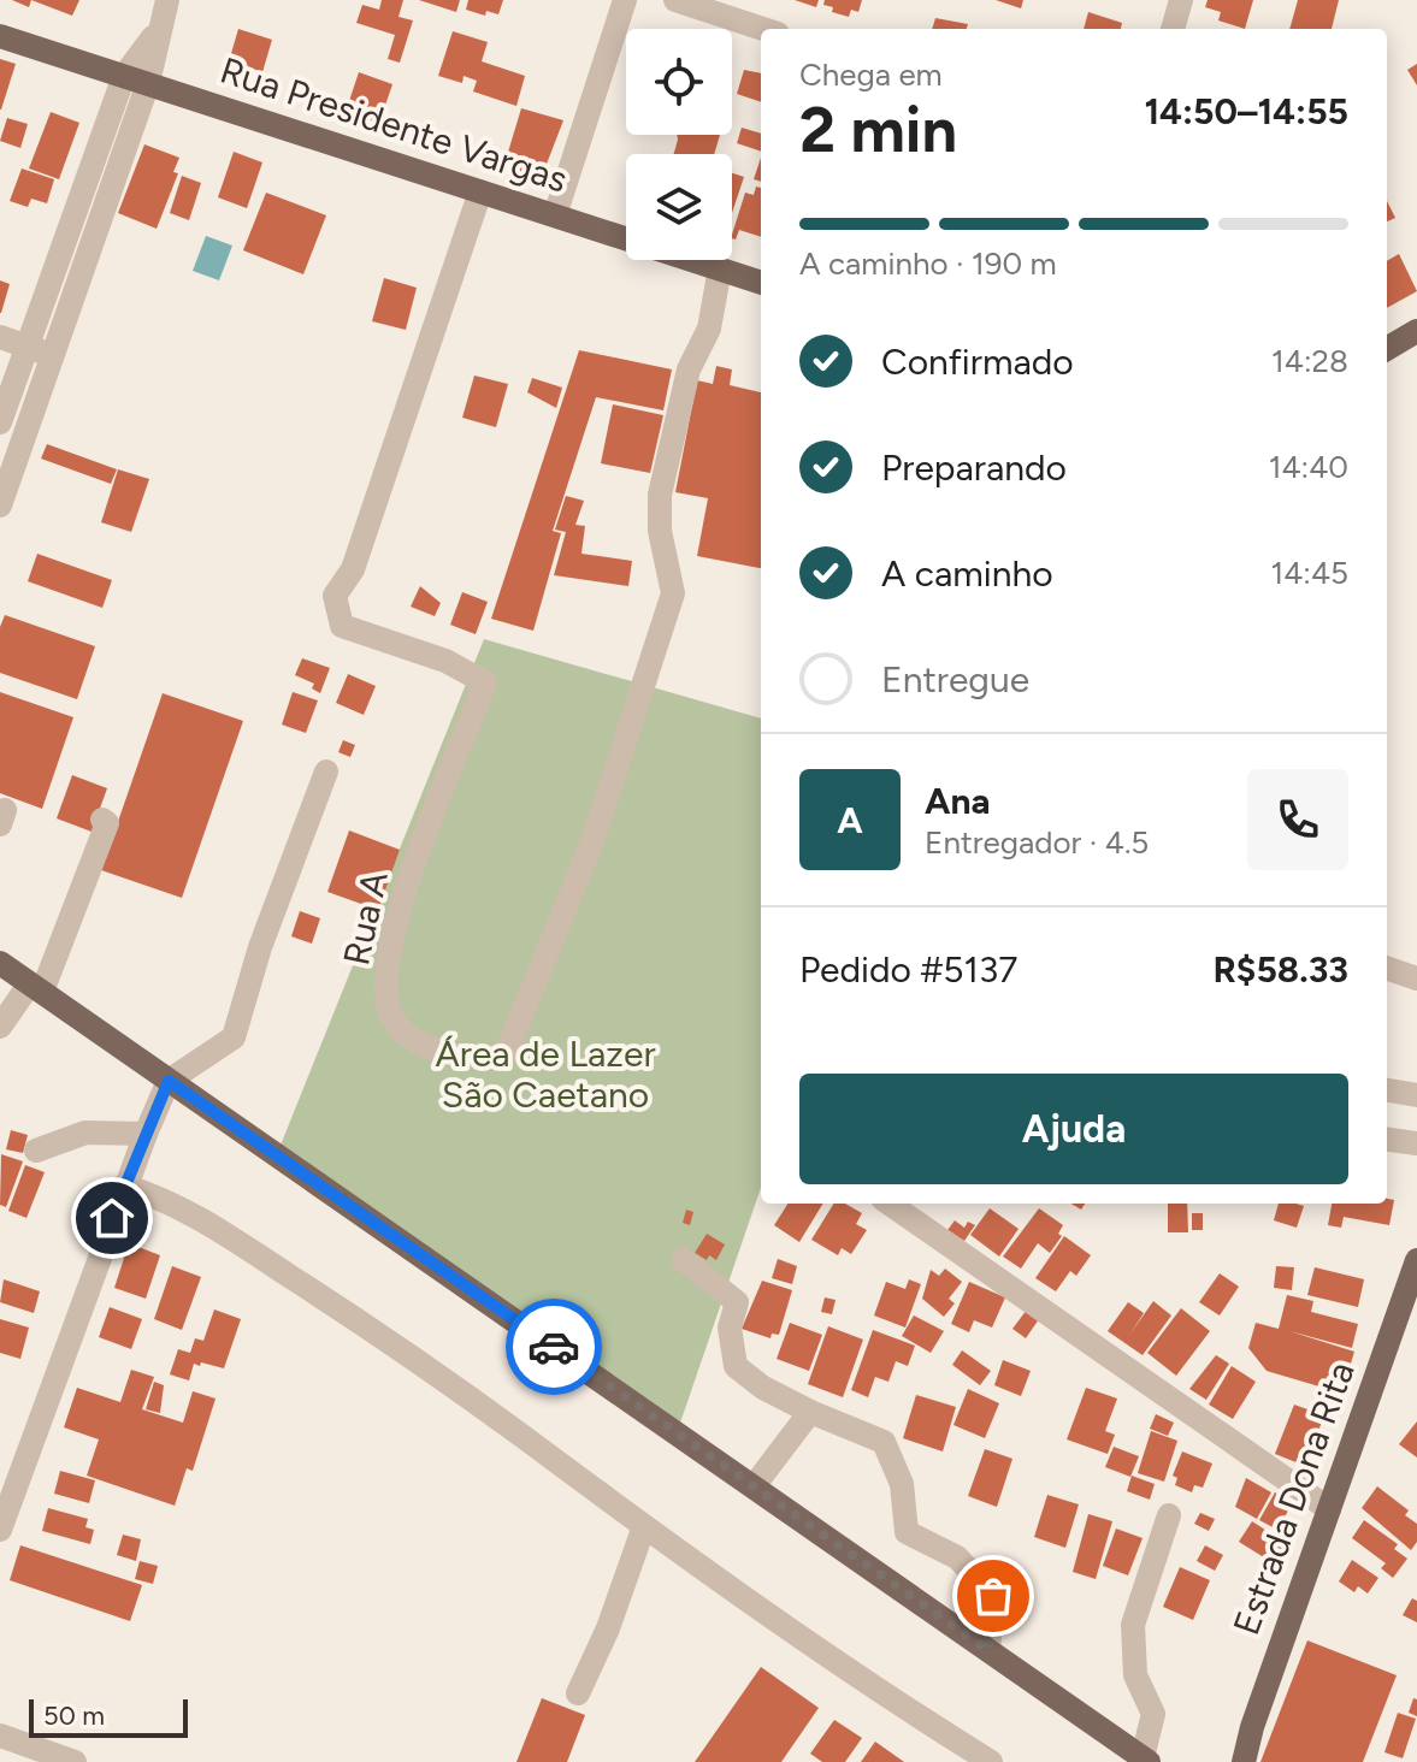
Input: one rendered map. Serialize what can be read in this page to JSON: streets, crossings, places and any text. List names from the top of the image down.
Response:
{
  "streets": {
    "main road": ["Rua Presidente Vargas", "Estrada Dona Rita"],
    "street": ["Rua A"]
  },
  "crossings": [
    ["Rua Presidente Vargas", "Rua A"]
  ],
  "parks": ["Área de Lazer São Caetano"],
  "scale_bar": "50 m",
  "page": {
    "heading": ["2 min", "Chega em", "14:50–14:55"],
    "panel": [
      "Ana",
      "Entregador · 4.5",
      "Pedido #5137",
      "R$58.33"
    ],
    "bar": "A caminho · 190 m",
    "list": [
      ["Confirmado", "14:28"],
      ["Preparando", "14:40"],
      ["A caminho", "14:45"],
      "Entregue"
    ],
    "round": "A",
    "buttons": "Ajuda",
    "scale": "50 m"
  }
}
